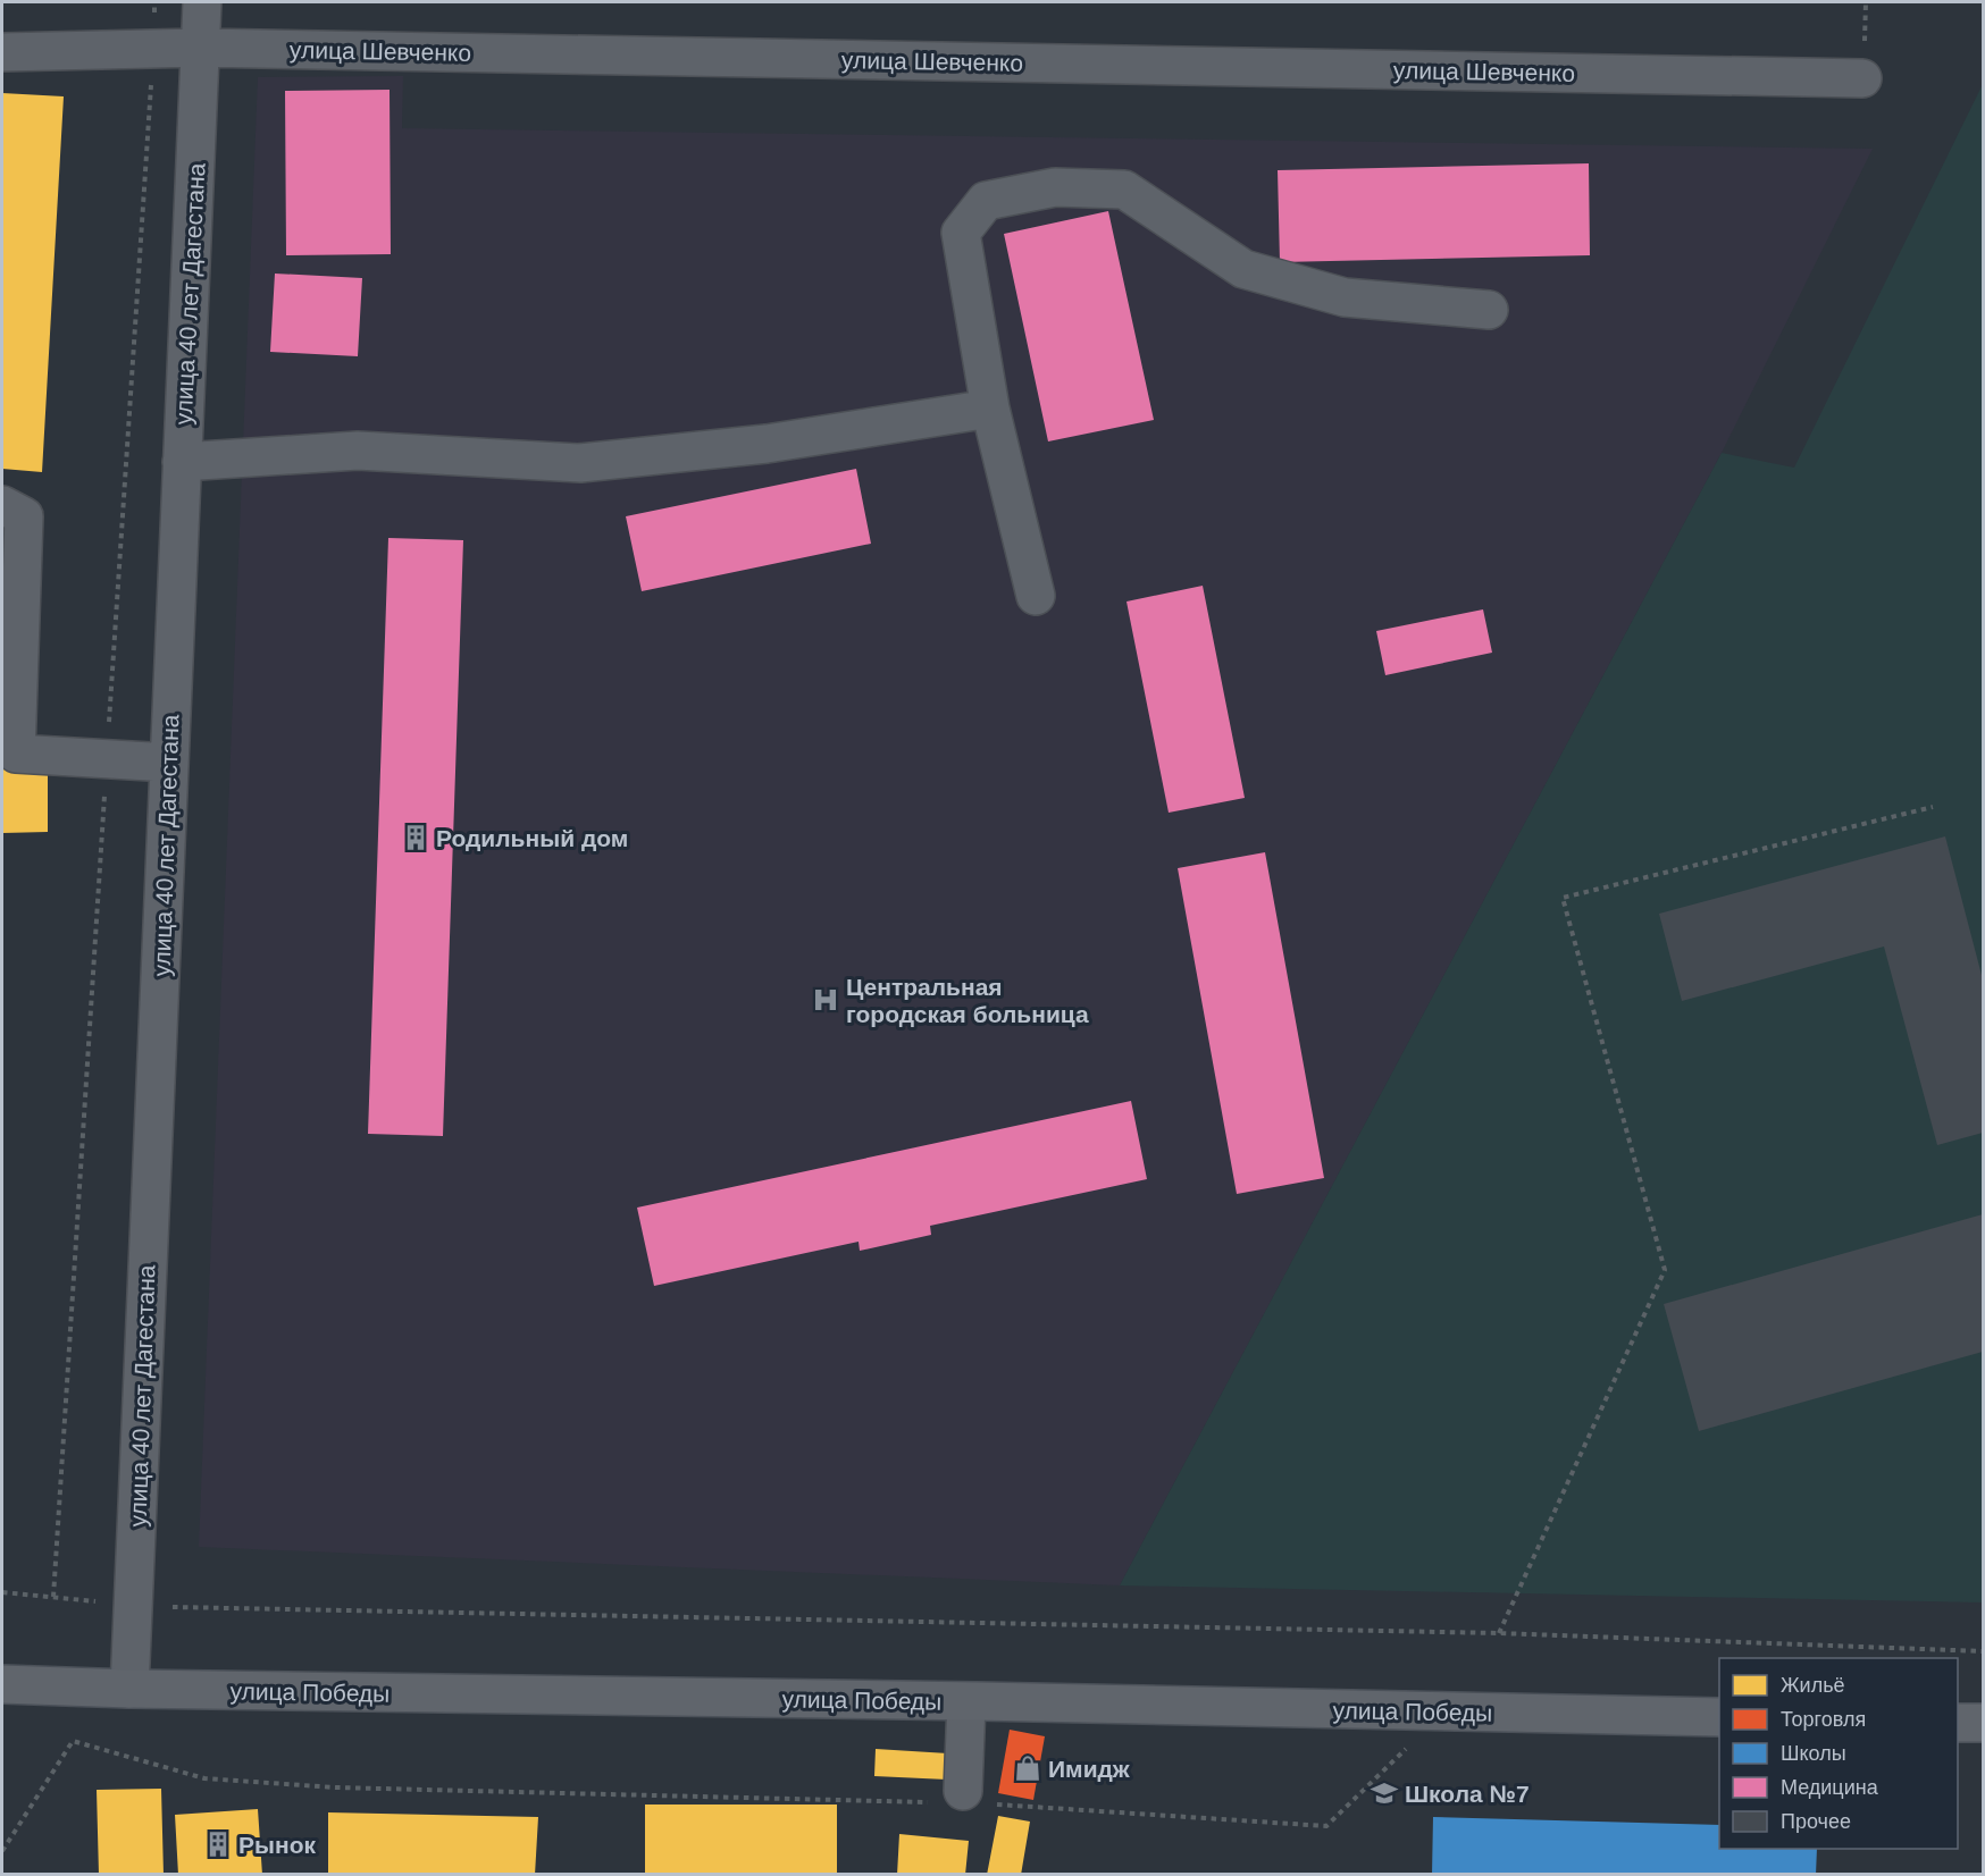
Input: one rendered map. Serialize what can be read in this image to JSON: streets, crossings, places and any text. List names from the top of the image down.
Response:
{
  "streets": {
    "main road": ["улица Победы"],
    "street": ["улица Шевченко", "улица 40 лет Дагестана"]
  },
  "crossings": [
    ["улица Шевченко", "улица 40 лет Дагестана"],
    ["улица 40 лет Дагестана", "улица Победы"]
  ],
  "places": {
    "building": ["Родильный дом", "Рынок"],
    "hospital": ["Центральная городская больница"],
    "shop": ["Имидж"],
    "school or university": ["Школа №7"]
  },
  "legend": [
    "Жильё",
    "Торговля",
    "Школы",
    "Медицина",
    "Прочее"
  ]
}
